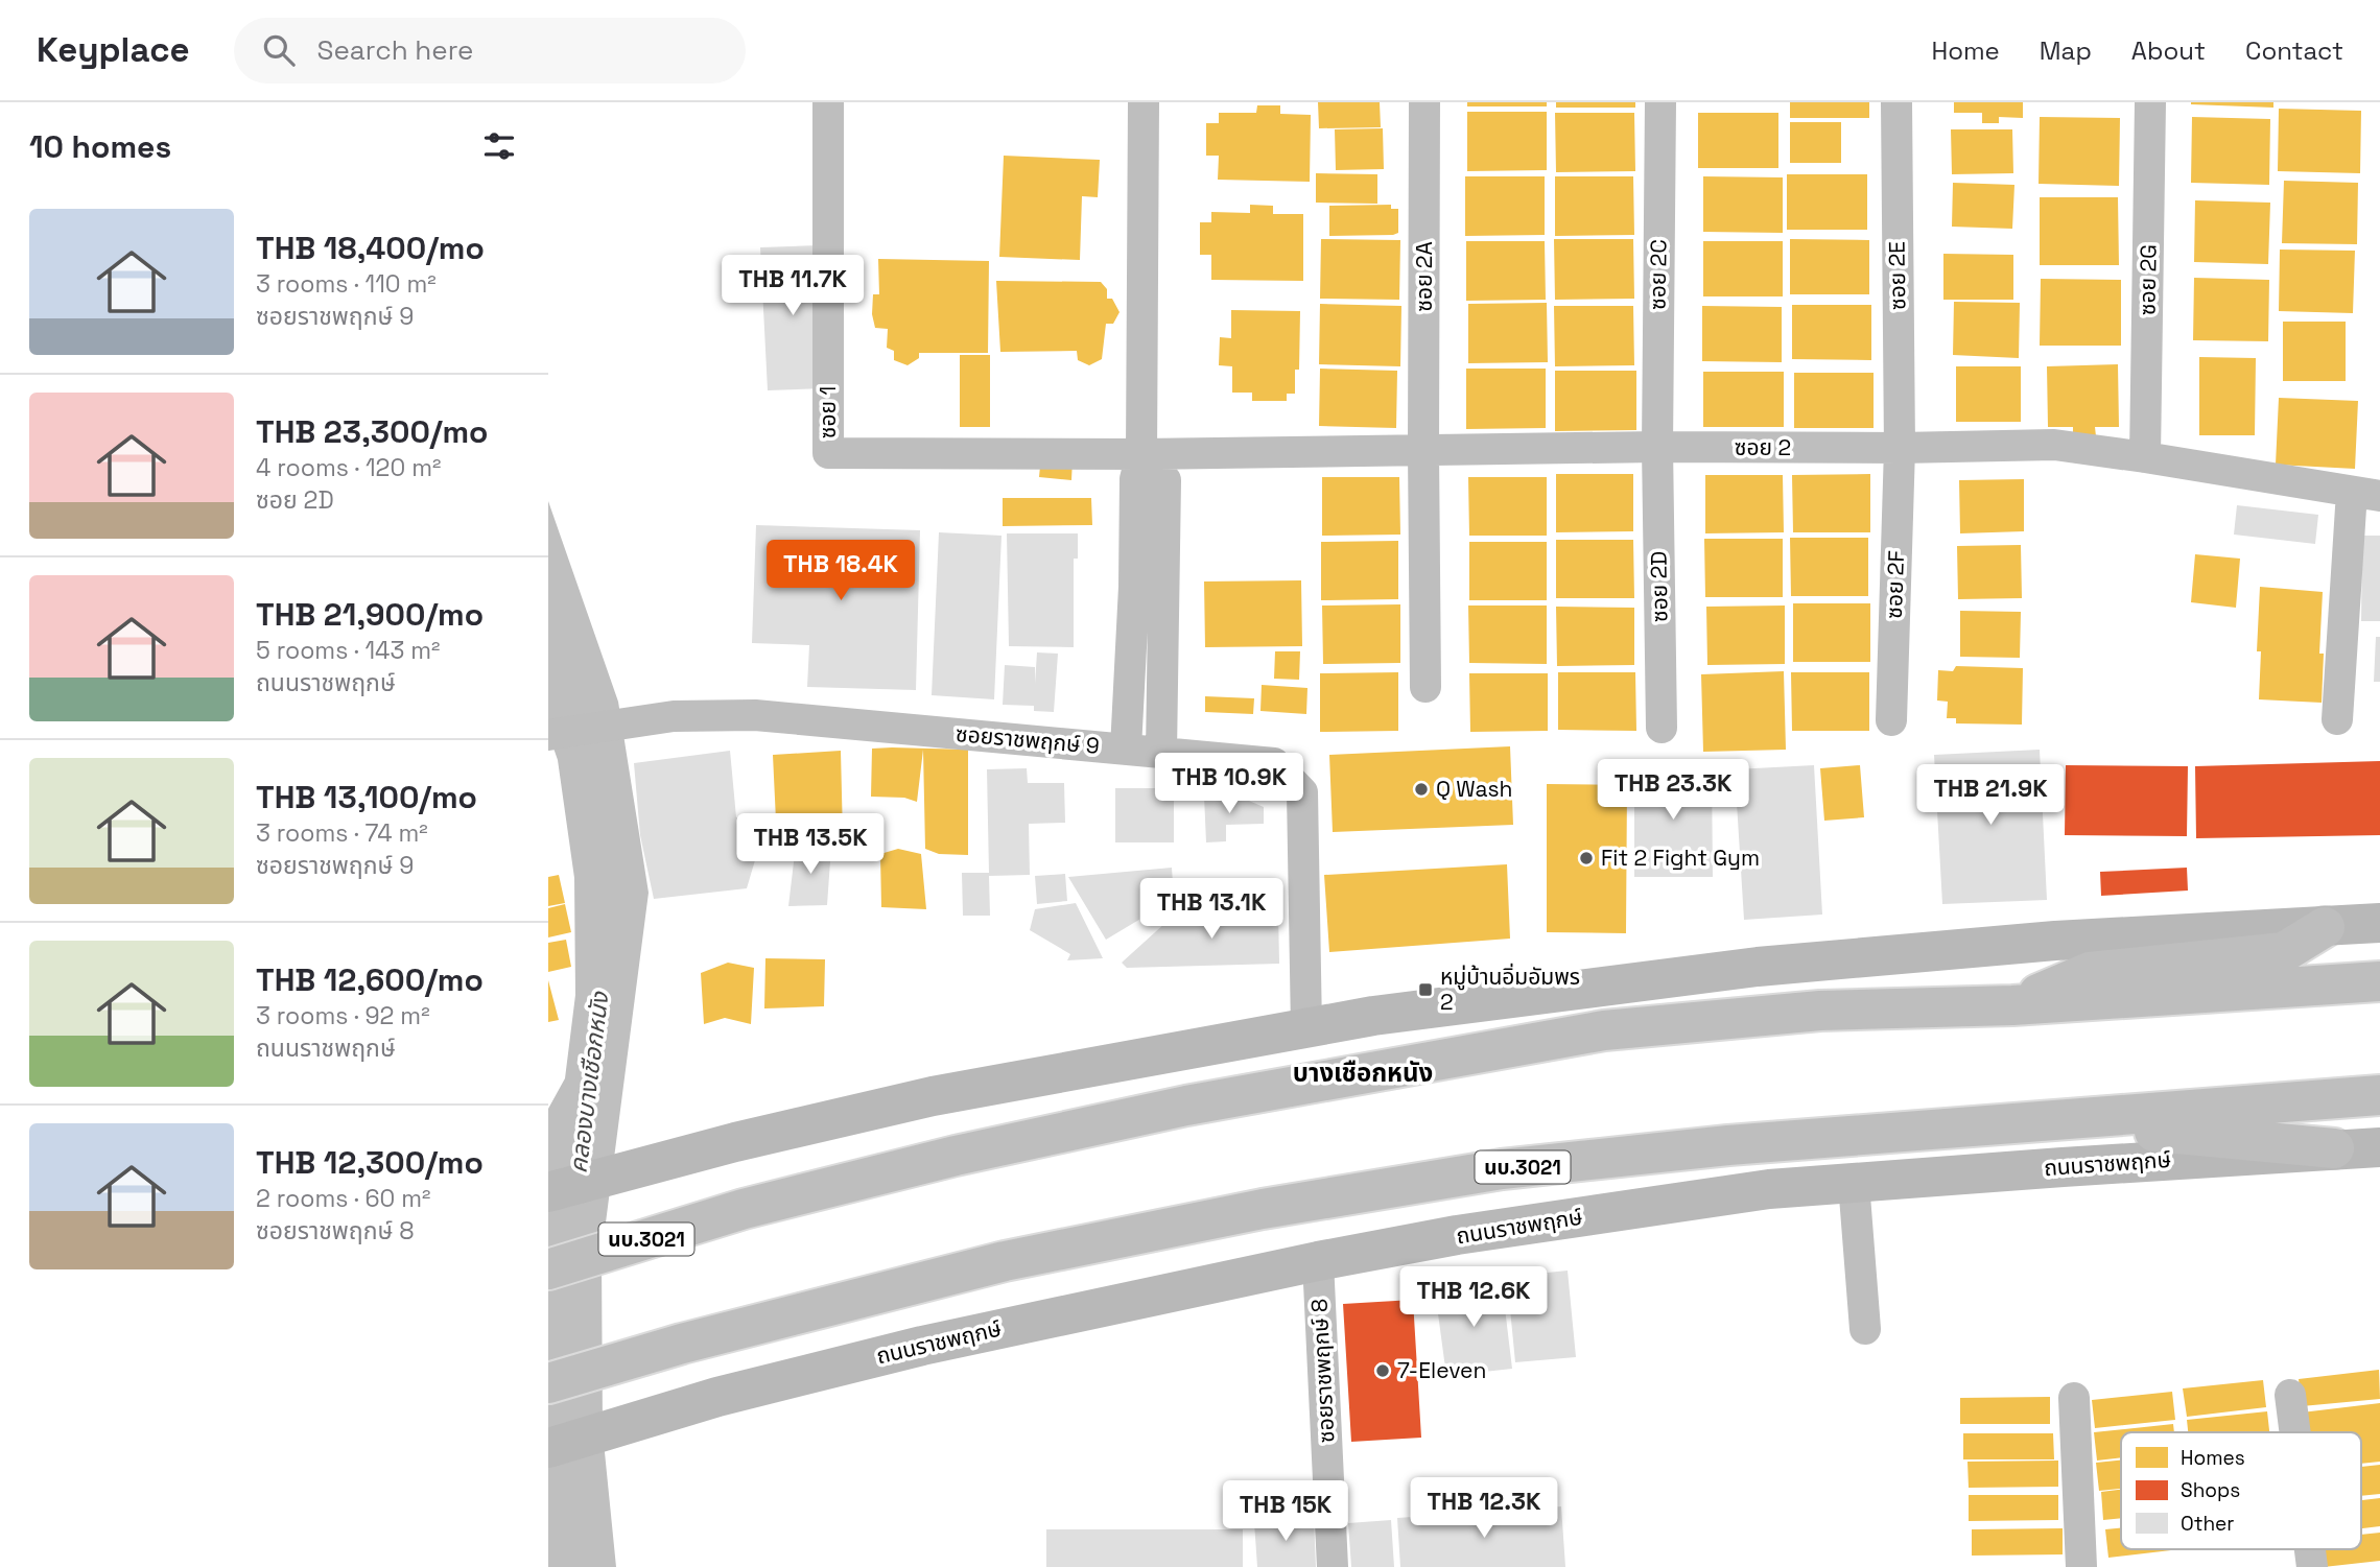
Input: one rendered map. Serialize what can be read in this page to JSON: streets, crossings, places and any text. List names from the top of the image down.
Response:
{
  "streets": {
    "main road": ["ถนนราชพฤกษ์", "นบ.3021"],
    "street": [
      "ซอย 2C",
      "ซอย 2E",
      "ซอย 2A",
      "ซอย 2G",
      "ซอย 1",
      "ซอย 2",
      "ซอย 2F",
      "ซอย 2D",
      "ซอยราชพฤกษ์ 9",
      "ซอยราชพฤกษ์ 8"
    ]
  },
  "crossings": [
    ["ซอย 2C", "ซอย 2"],
    ["ซอย 2C", "ซอย 2D"],
    ["ซอย 2E", "ซอย 2"],
    ["ซอย 2E", "ซอย 2F"],
    ["ซอย 2A", "ซอย 2"],
    ["ซอย 2G", "ซอย 2"],
    ["ซอย 1", "ซอย 2"],
    ["ซอย 2", "ซอย 2F"],
    ["ซอย 2", "ซอย 2D"],
    ["ถนนราชพฤกษ์", "ซอยราชพฤกษ์ 8"]
  ],
  "districts": ["บางเชือกหนัง"],
  "water": ["คลองบางเชือกหนัง"],
  "places": {
    "other": ["Q Wash", "Fit 2 Fight Gym", "7-Eleven"],
    "transit": ["หมู่บ้านอิ่มอัมพร 2"]
  },
  "legend": ["Homes", "Shops", "Other"],
  "page": {
    "header": "Keyplace",
    "search": "Search here",
    "nav": [
      "Home",
      "Map",
      "About",
      "Contact"
    ],
    "heading": "10 homes",
    "list": [
      {
        "name": "THB 18,400/mo",
        "note": "3 rooms · 110 m² · ซอยราชพฤกษ์ 9"
      },
      {
        "name": "THB 23,300/mo",
        "note": "4 rooms · 120 m² · ซอย 2D"
      },
      {
        "name": "THB 21,900/mo",
        "note": "5 rooms · 143 m² · ถนนราชพฤกษ์"
      },
      {
        "name": "THB 13,100/mo",
        "note": "3 rooms · 74 m² · ซอยราชพฤกษ์ 9"
      },
      {
        "name": "THB 12,600/mo",
        "note": "3 rooms · 92 m² · ถนนราชพฤกษ์"
      },
      {
        "name": "THB 12,300/mo",
        "note": "2 rooms · 60 m² · ซอยราชพฤกษ์ 8"
      }
    ],
    "price": [
      "THB 11.7K",
      "THB 18.4K",
      "THB 10.9K",
      "THB 23.3K",
      "THB 21.9K",
      "THB 13.5K",
      "THB 13.1K",
      "THB 12.6K",
      "THB 12.3K",
      "THB 15K"
    ]
  }
}
